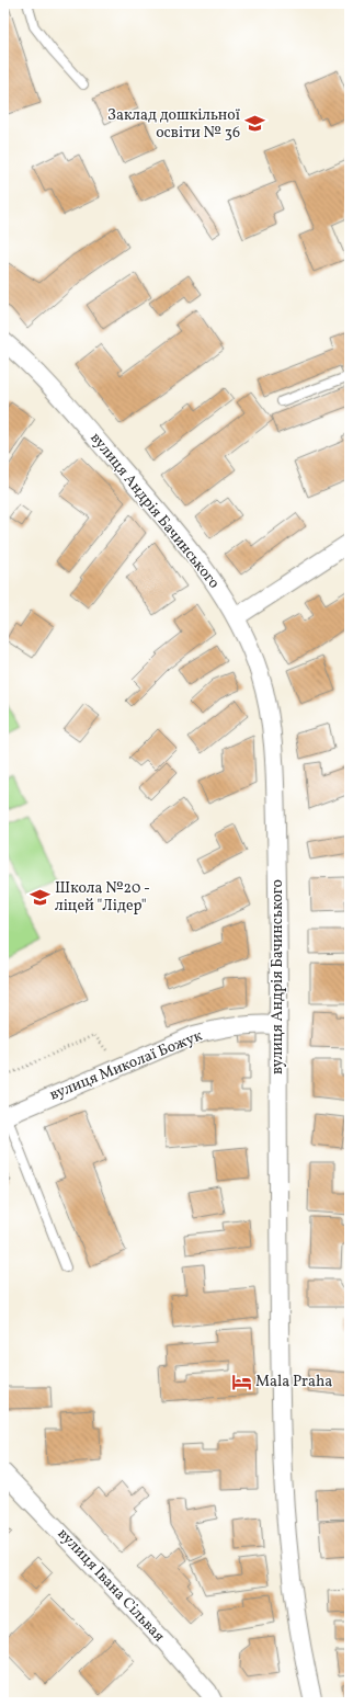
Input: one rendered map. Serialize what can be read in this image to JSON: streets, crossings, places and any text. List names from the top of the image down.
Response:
{
  "streets": {
    "street": ["вулиця Андрія Бачинського", "вулиця Миколаї Божук", "вулиця Івана Сільвая"]
  },
  "crossings": [
    ["вулиця Андрія Бачинського", "вулиця Миколаї Божук"]
  ],
  "places": {
    "school or university": ["Заклад дошкільної освіти № 36", "Школа №20 - ліцей \"Лідер\""],
    "hotel": ["Mala Praha"]
  }
}
